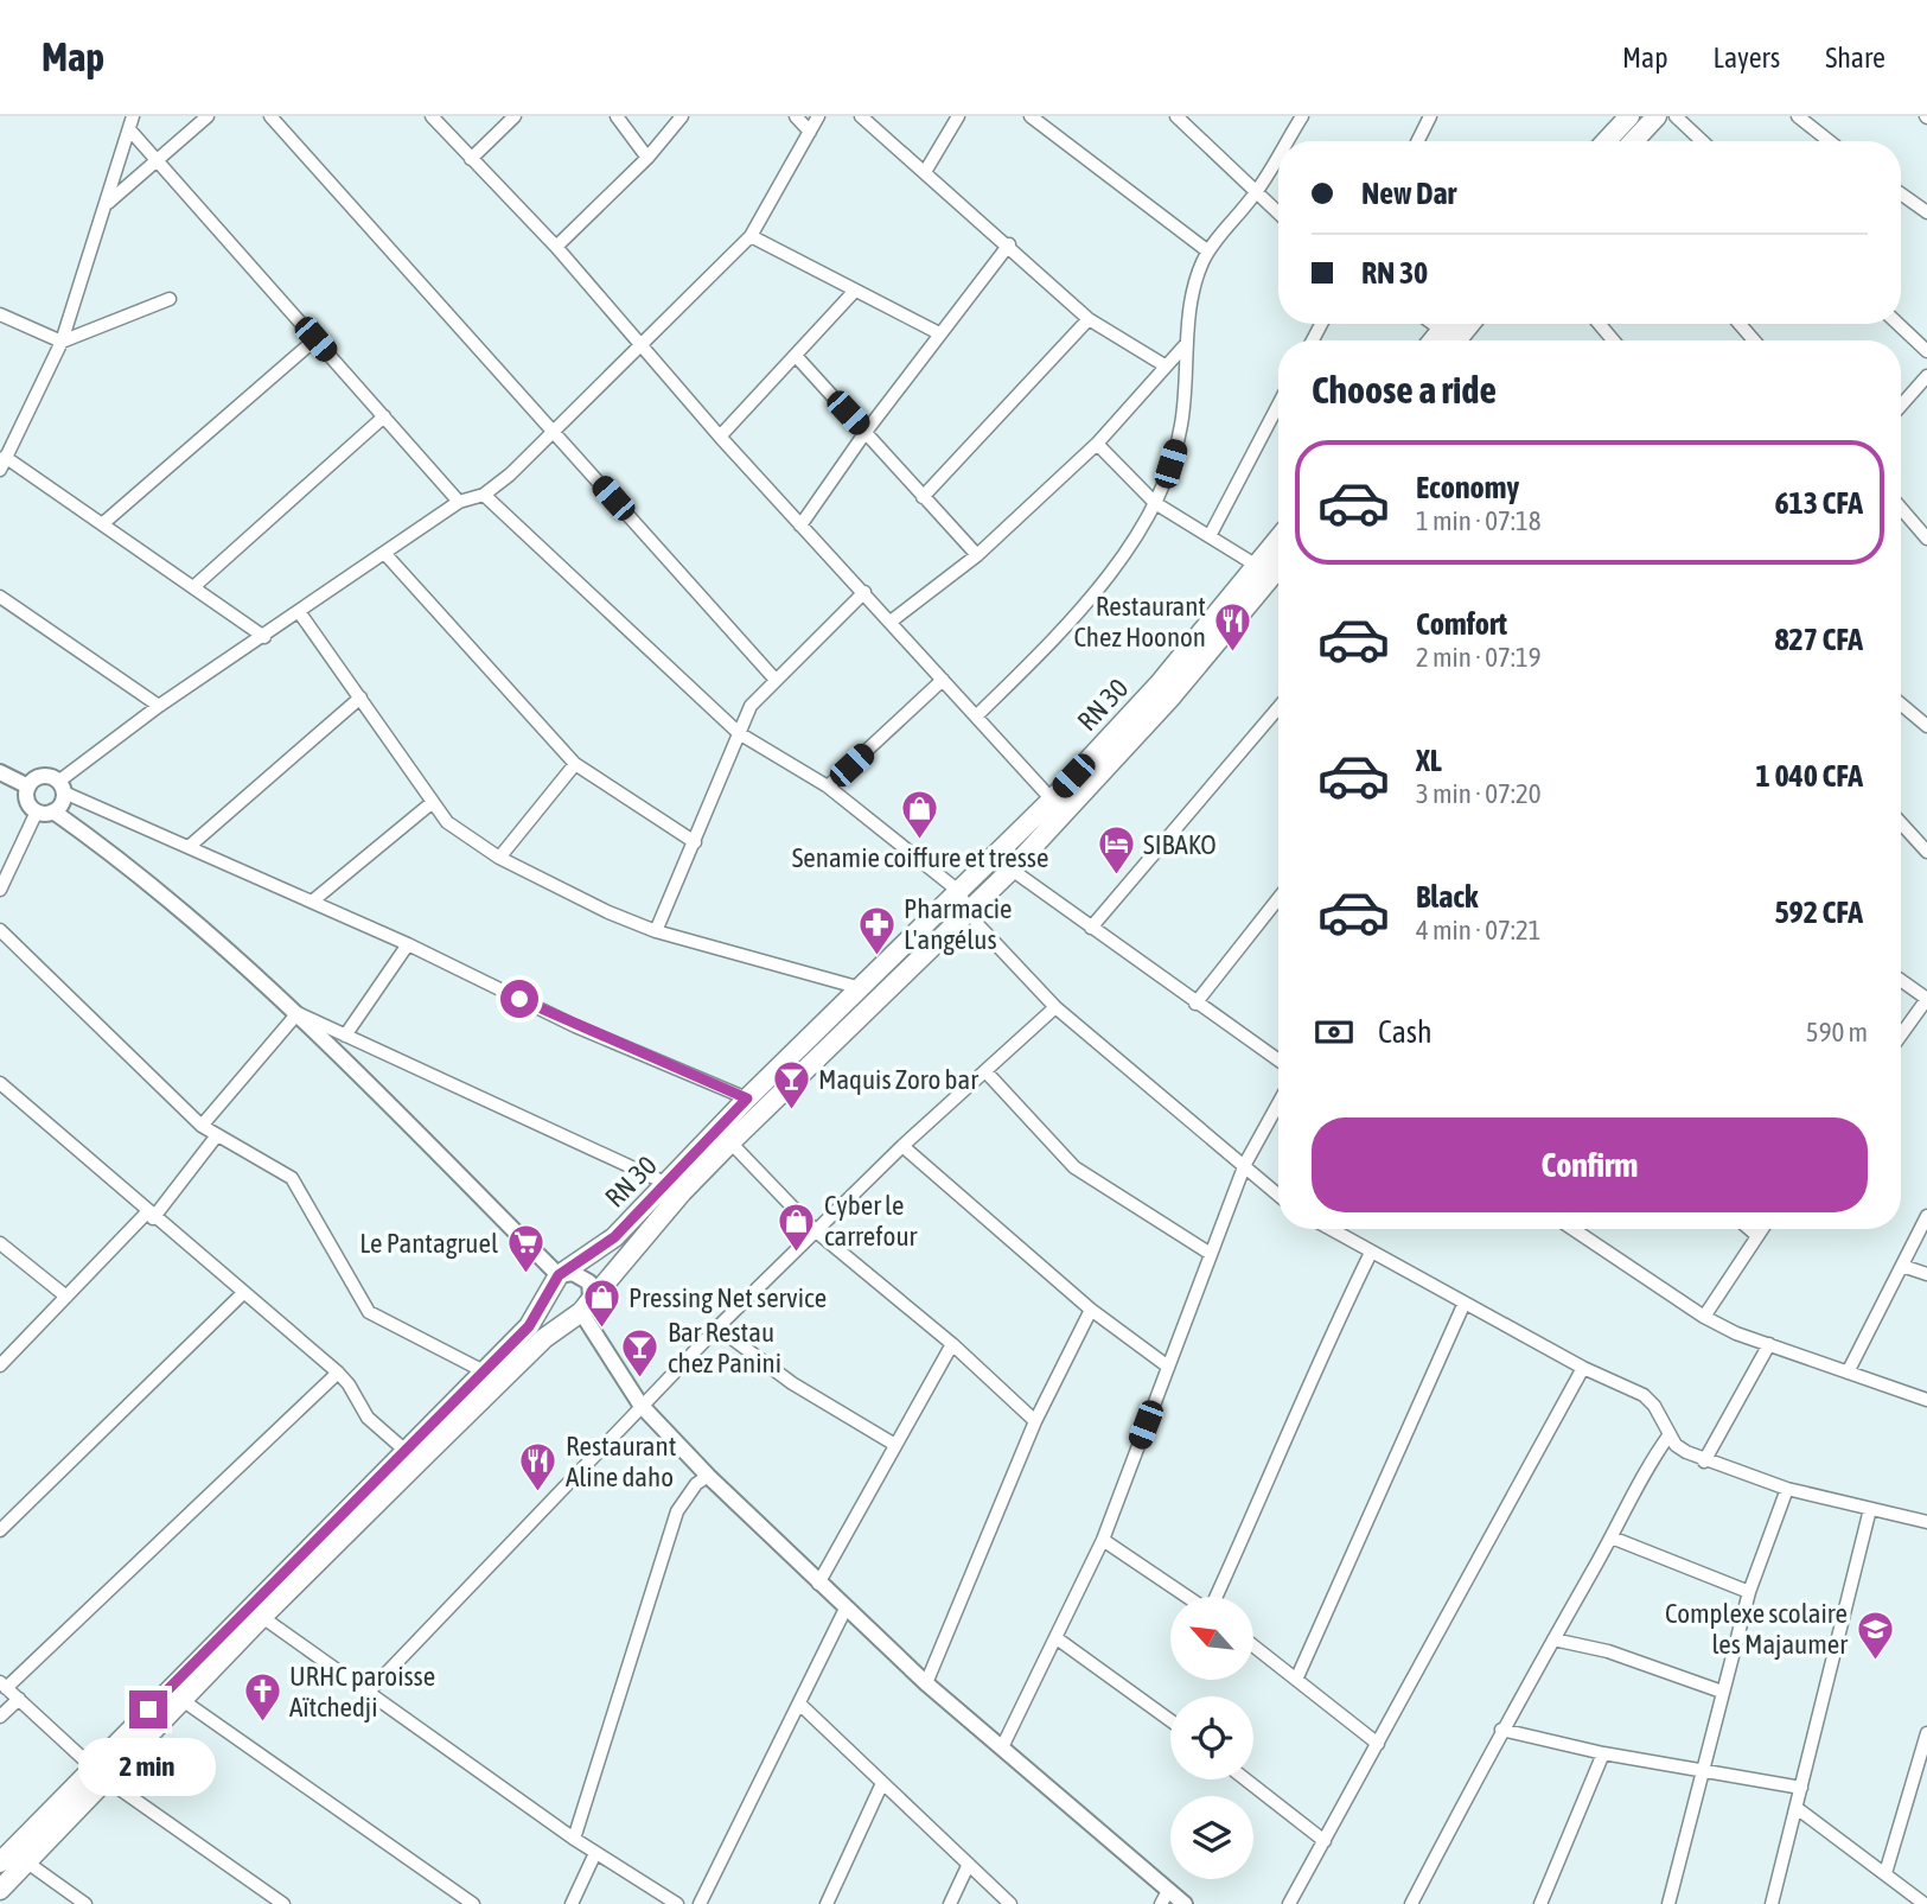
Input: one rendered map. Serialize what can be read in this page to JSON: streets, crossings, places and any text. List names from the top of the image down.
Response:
{
  "streets": {
    "main road": ["RN 30"]
  },
  "places": {
    "restaurant": ["Restaurant Chez Hoonon", "Restaurant Aline daho"],
    "shop": ["Senamie coiffure et tresse", "Cyber le carrefour", "Pressing Net service"],
    "hotel": ["SIBAKO"],
    "pharmacy": ["Pharmacie L'angélus"],
    "bar": ["Maquis Zoro bar", "Bar Restau chez Panini"],
    "supermarket": ["Le Pantagruel"],
    "school or university": ["Complexe scolaire les Majaumer"],
    "church": ["URHC paroisse Aïtchedji"]
  },
  "north": "top left",
  "page": {
    "header": "Map",
    "nav": ["Map", "Layers", "Share"],
    "banner": ["New Dar", "RN 30"],
    "heading": "Choose a ride",
    "list": [
      {
        "name": "Economy",
        "note": "1 min · 07:18",
        "value": "613 CFA"
      },
      {
        "name": "Comfort",
        "note": "2 min · 07:19",
        "value": "827 CFA"
      },
      {
        "name": "XL",
        "note": "3 min · 07:20",
        "value": "1 040 CFA"
      },
      {
        "name": "Black",
        "note": "4 min · 07:21",
        "value": "592 CFA"
      }
    ],
    "pay": ["Cash", "590 m"],
    "buttons": "Confirm",
    "bubble": "2 min"
  }
}
